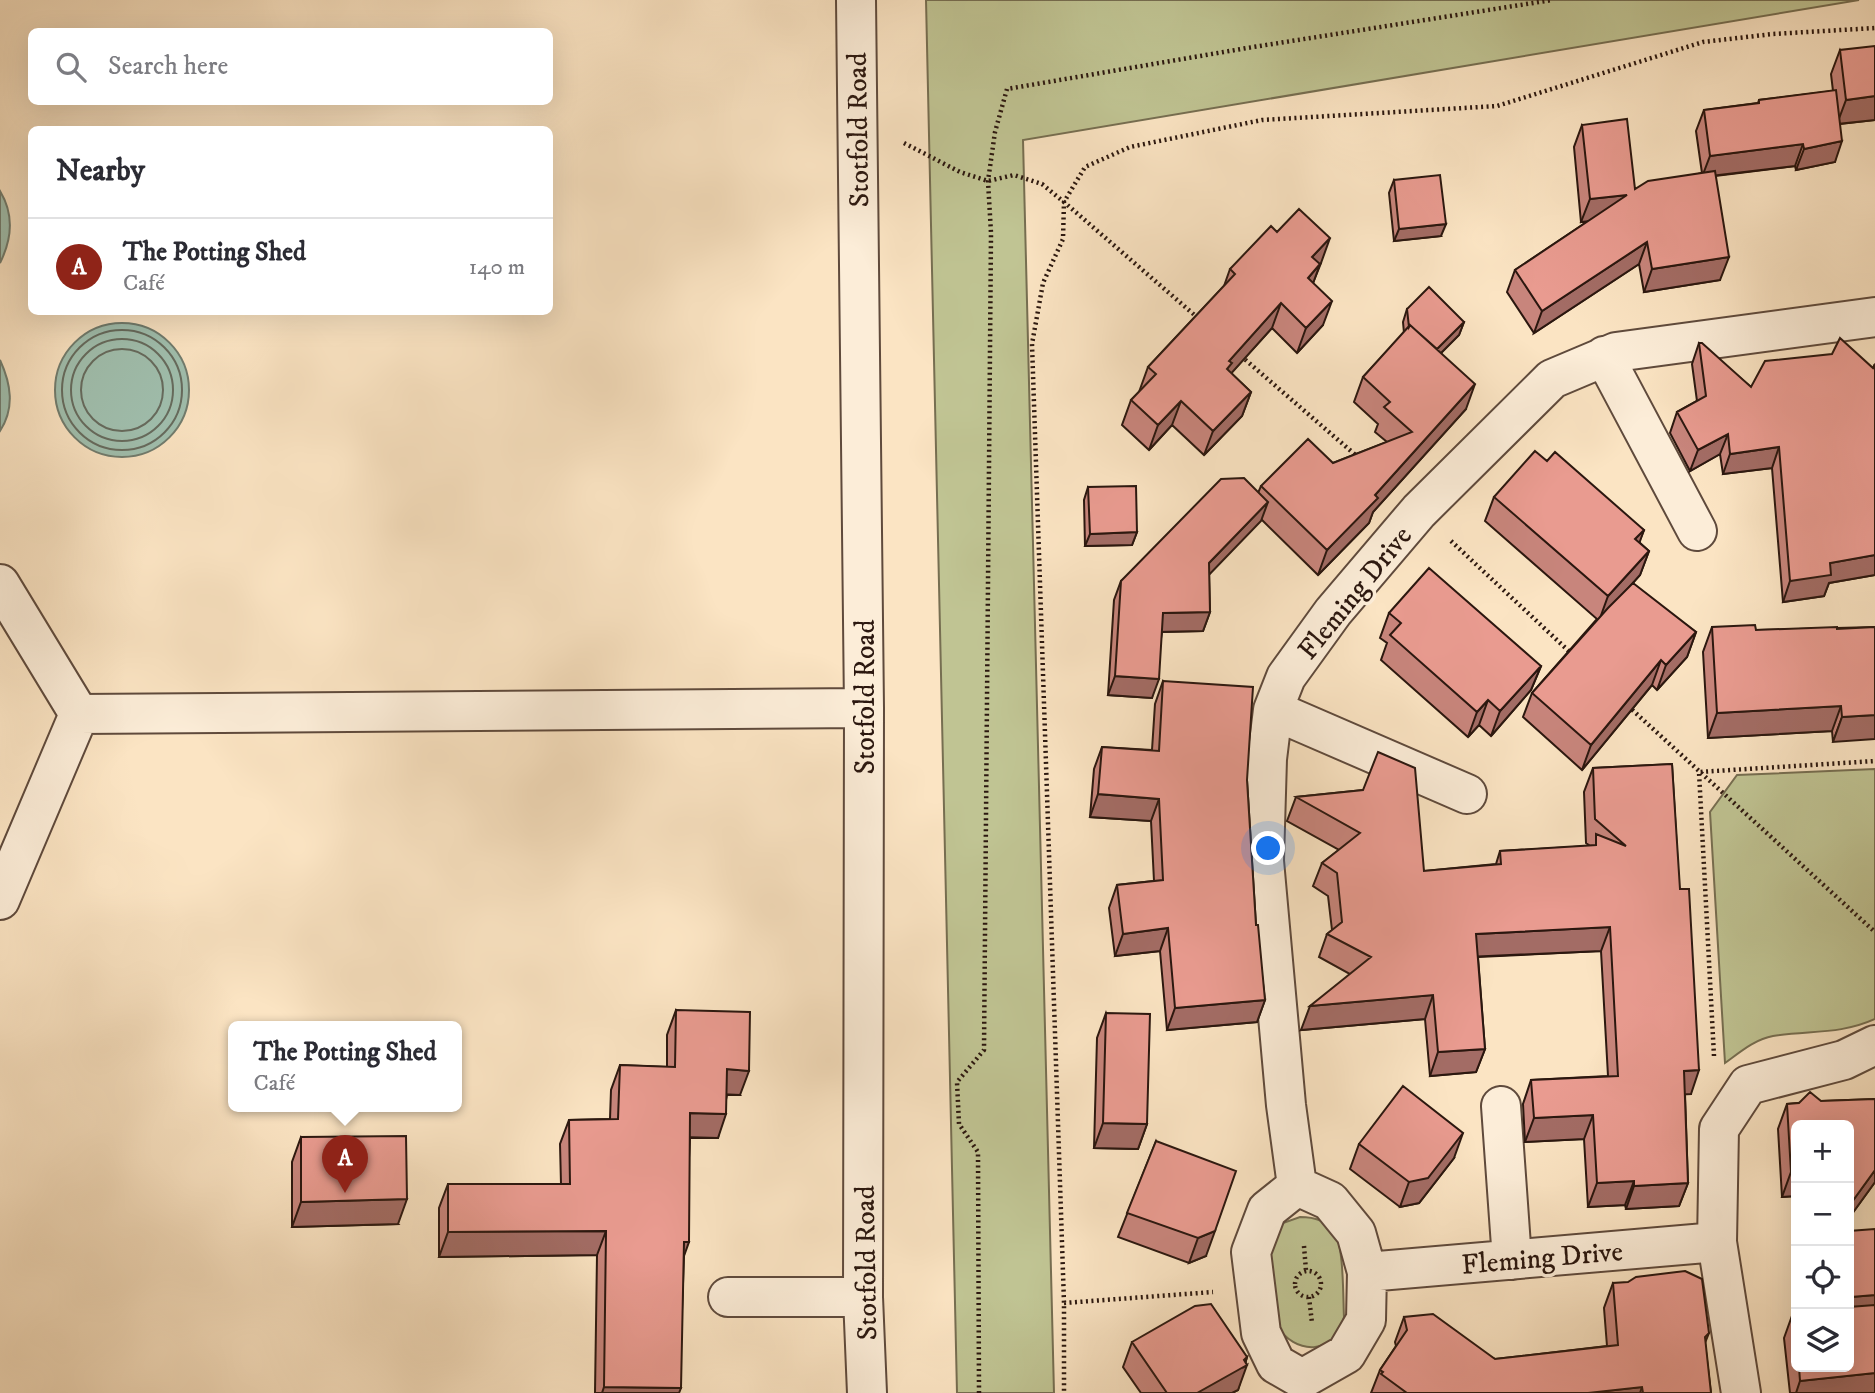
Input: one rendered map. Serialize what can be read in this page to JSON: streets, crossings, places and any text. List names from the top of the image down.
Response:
{
  "streets": {
    "street": ["Stotfold Road", "Fleming Drive"]
  },
  "page": {
    "search": "Search here",
    "heading": "Nearby",
    "list": [
      {
        "mark": "A",
        "name": "The Potting Shed",
        "note": "Café",
        "value": "140 m"
      }
    ],
    "popup": ["The Potting Shed", "Café"],
    "map_buttons": ["+", "−"],
    "pins": "A"
  }
}
